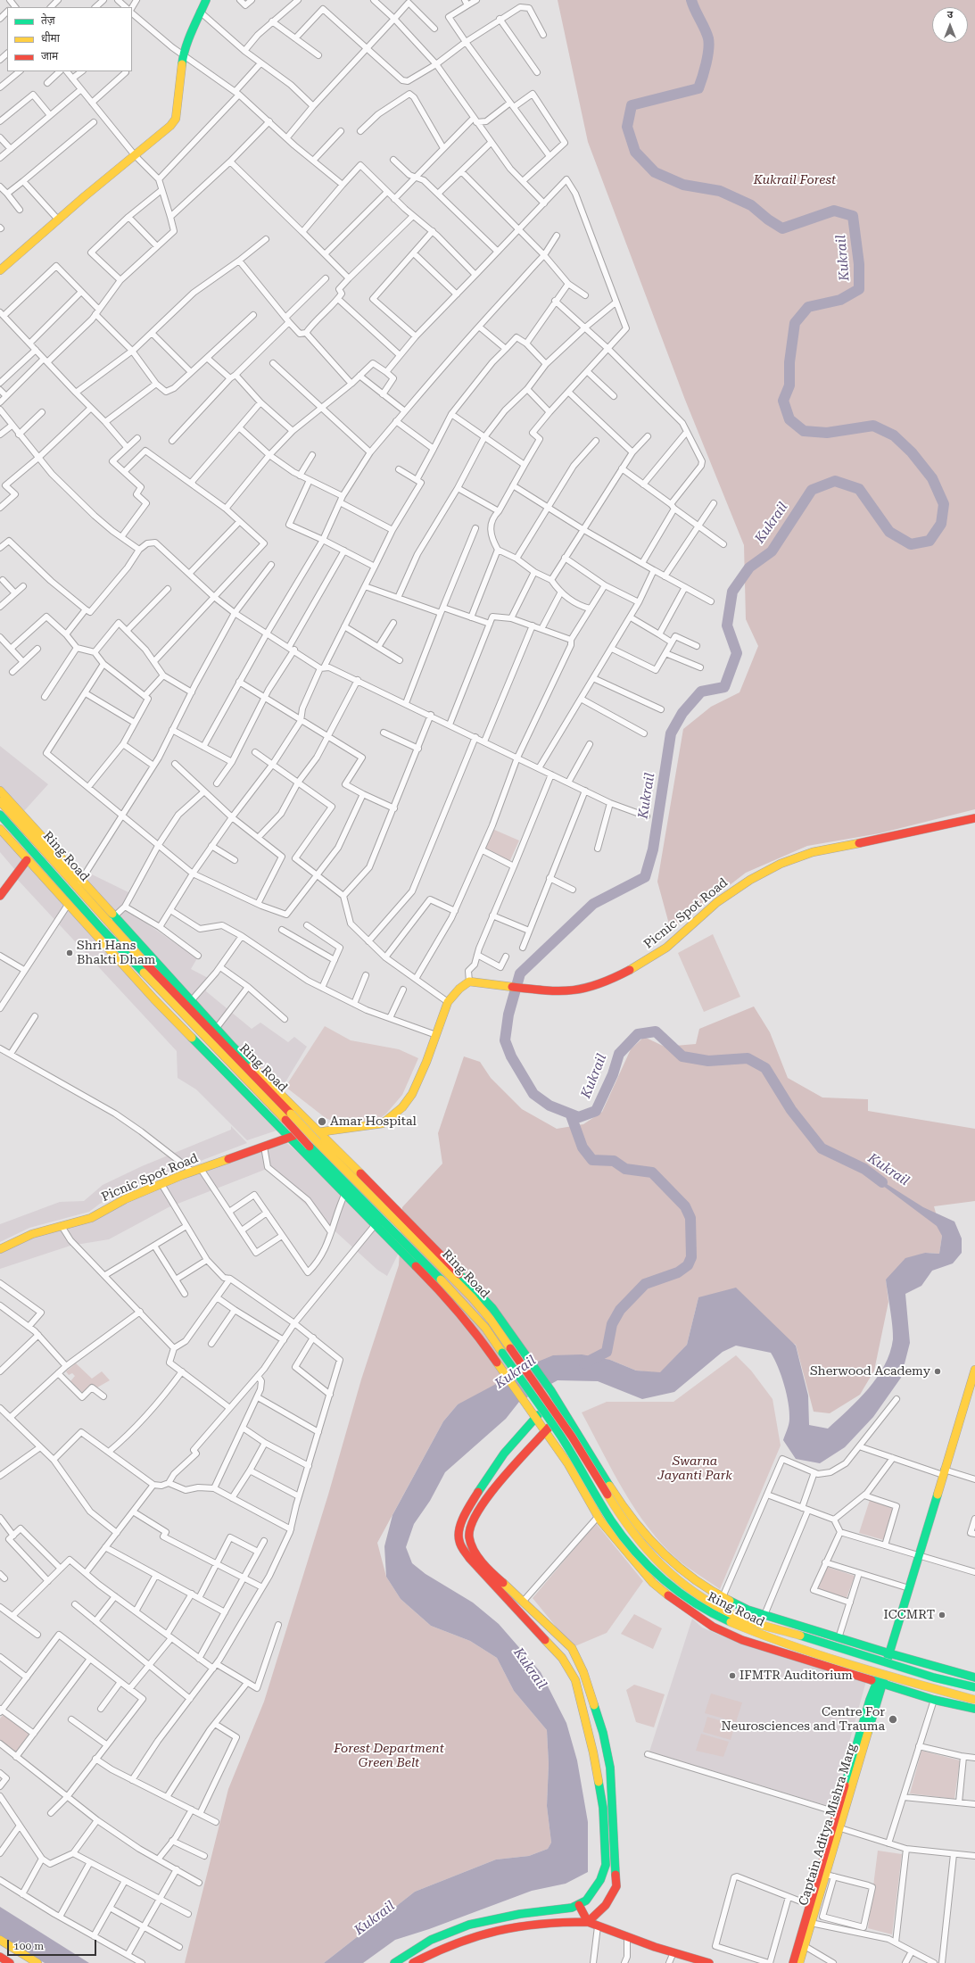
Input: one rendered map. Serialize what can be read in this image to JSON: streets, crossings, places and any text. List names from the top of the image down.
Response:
{
  "streets": {
    "main road": ["Ring Road", "Picnic Spot Road", "Captain Aditya Mishra Marg"]
  },
  "crossings": [
    ["Ring Road", "Picnic Spot Road"],
    ["Ring Road", "Captain Aditya Mishra Marg"]
  ],
  "water": ["Kukrail"],
  "parks": ["Kukrail Forest", "Swarna Jayanti Park", "Forest Department Green Belt"],
  "places": [
    "Shri Hans Bhakti Dham",
    "Amar Hospital",
    "Sherwood Academy",
    "ICCMRT",
    "IFMTR Auditorium",
    "Centre For Neurosciences and Trauma"
  ],
  "legend": ["तेज़", "धीमा", "जाम"],
  "scale_bar": "100 m",
  "north": "top"
}
